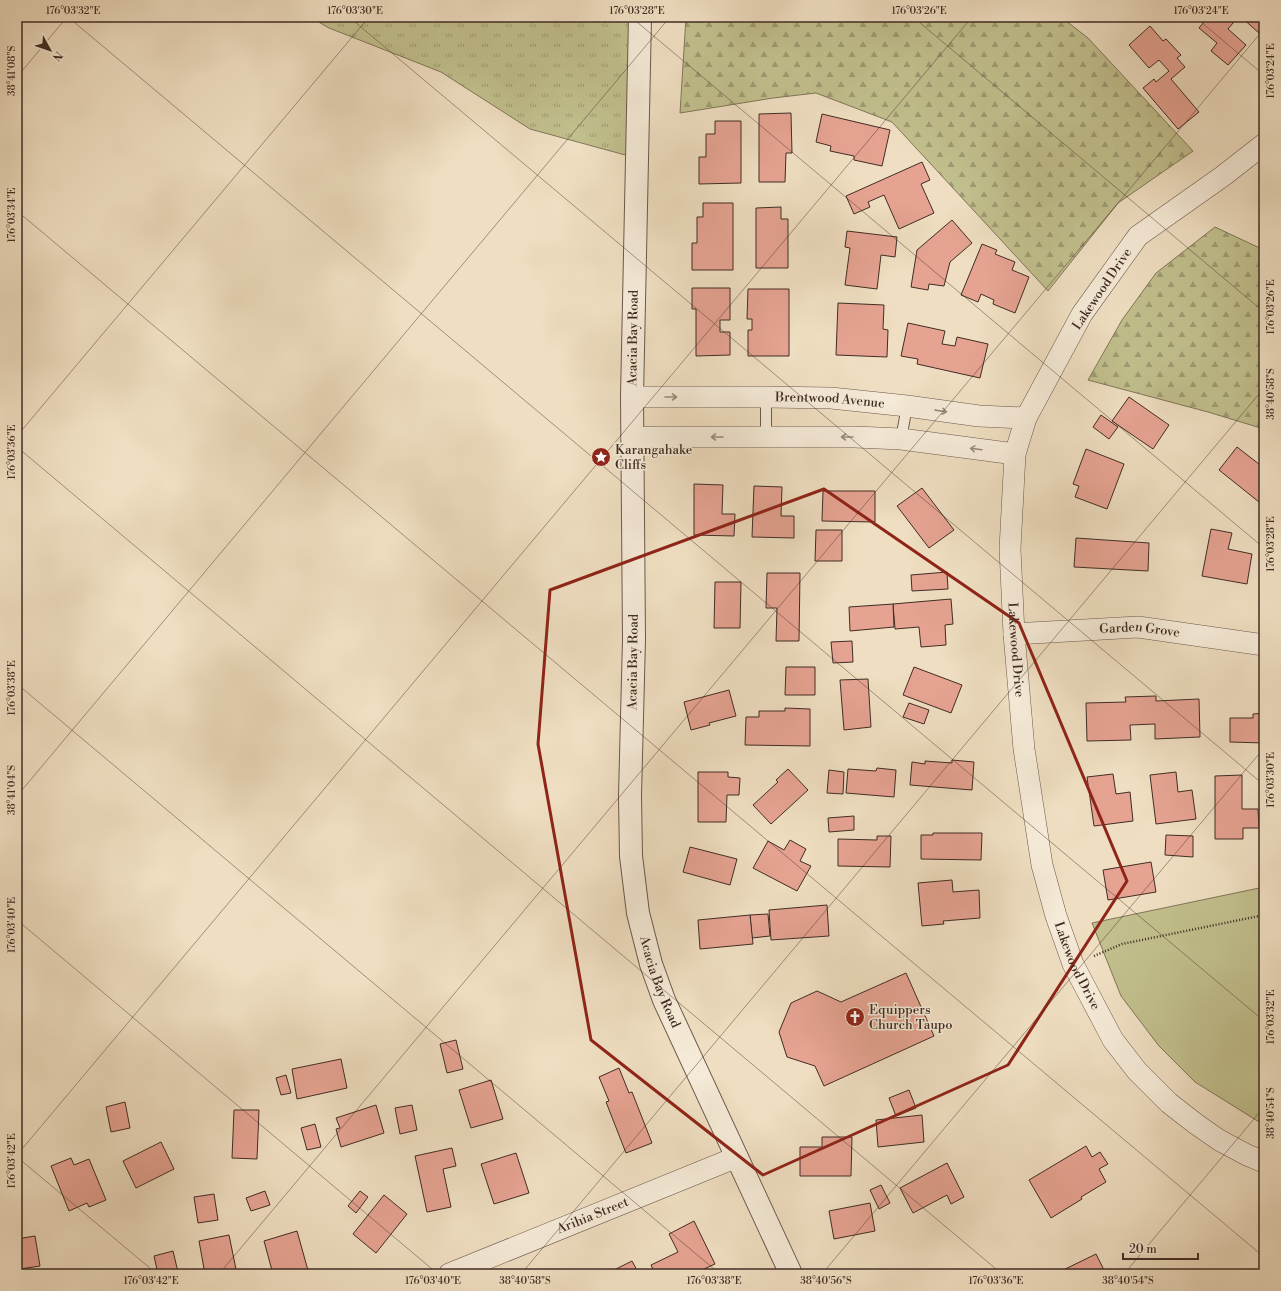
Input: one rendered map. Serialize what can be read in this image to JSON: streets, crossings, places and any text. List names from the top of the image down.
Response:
{
  "streets": {
    "street": [
      "Lakewood Drive",
      "Acacia Bay Road",
      "Brentwood Avenue",
      "Garden Grove",
      "Arihia Street"
    ]
  },
  "crossings": [
    ["Lakewood Drive", "Brentwood Avenue"],
    ["Lakewood Drive", "Garden Grove"],
    ["Acacia Bay Road", "Brentwood Avenue"],
    ["Acacia Bay Road", "Arihia Street"]
  ],
  "places": {
    "place": ["Karangahake Cliffs"],
    "church": ["Equippers Church Taupo"]
  },
  "scale_bar": "20 m",
  "north": "bottom right",
  "coordinates": [
    "176°03'32\"E",
    "176°03'30\"E",
    "176°03'28\"E",
    "176°03'26\"E",
    "176°03'24\"E",
    "38°41'08\"S",
    "176°03'34\"E",
    "38°40'58\"S",
    "176°03'36\"E",
    "176°03'38\"E",
    "38°41'04\"S",
    "176°03'40\"E",
    "38°40'54\"S",
    "176°03'42\"E",
    "38°40'56\"S"
  ]
}
